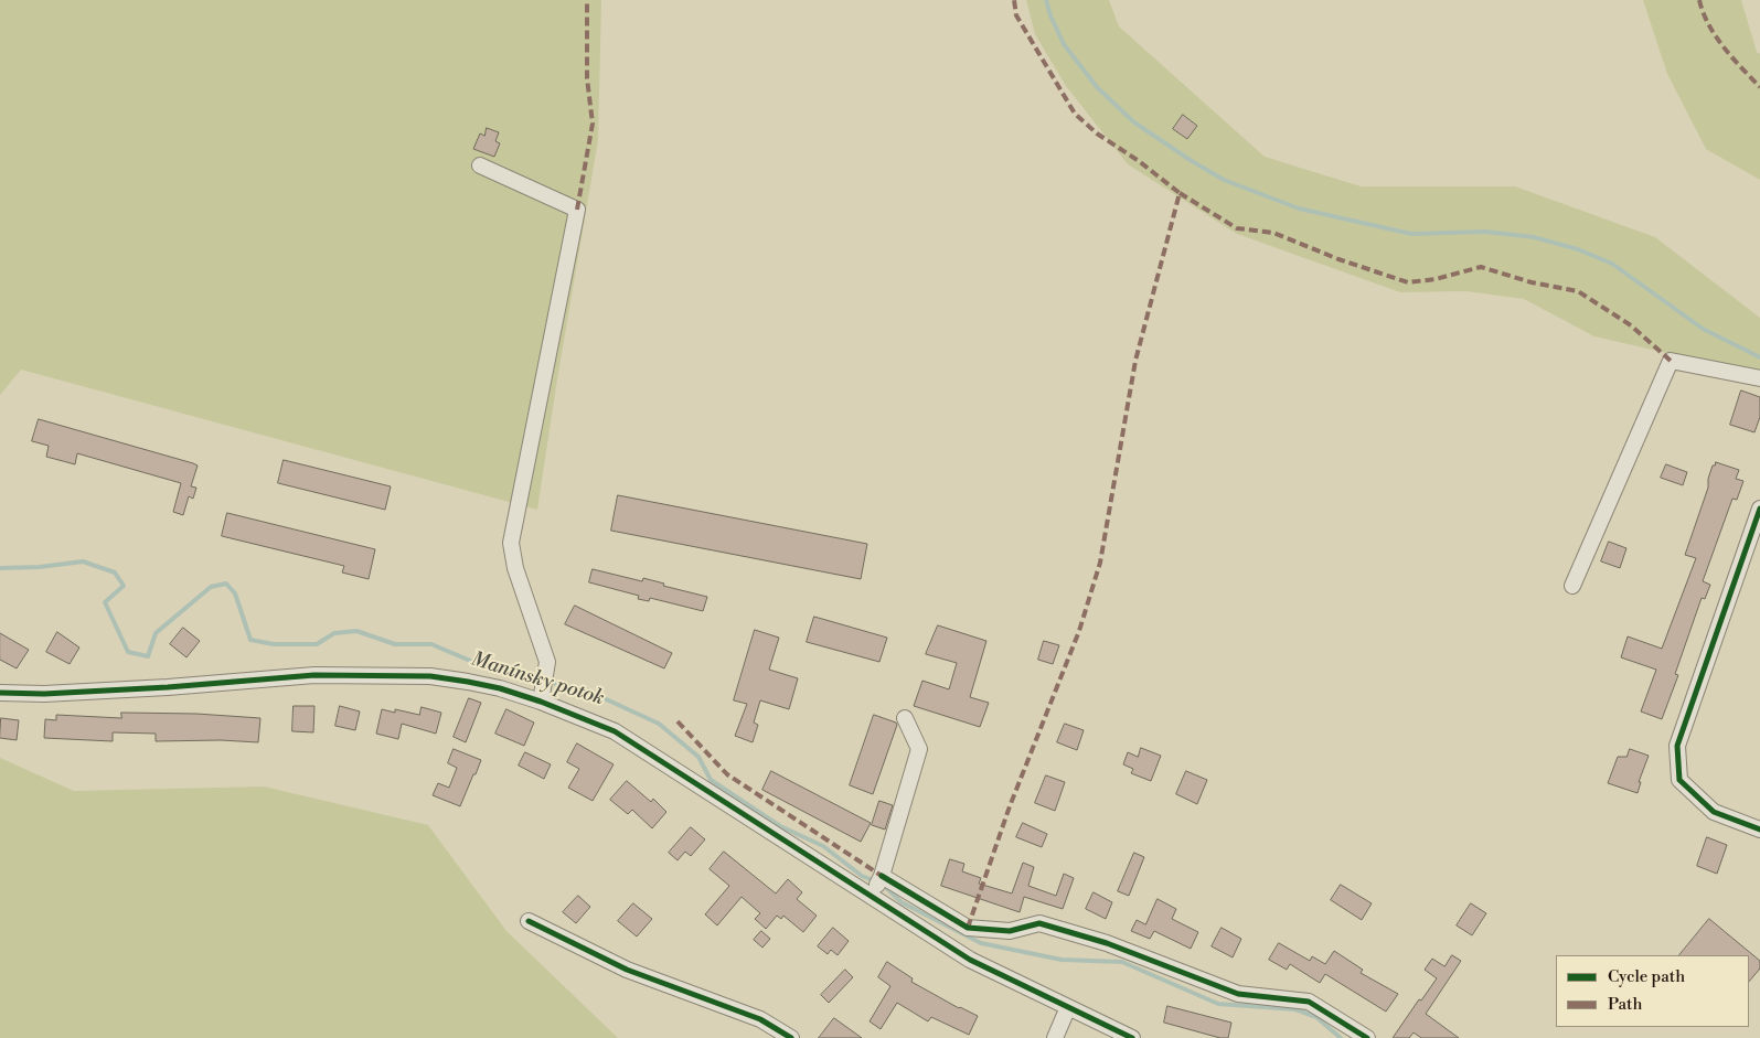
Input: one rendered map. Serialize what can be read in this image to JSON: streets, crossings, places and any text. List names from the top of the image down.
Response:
{
  "water": ["Manínsky potok"],
  "legend": ["Cycle path", "Path"]
}
